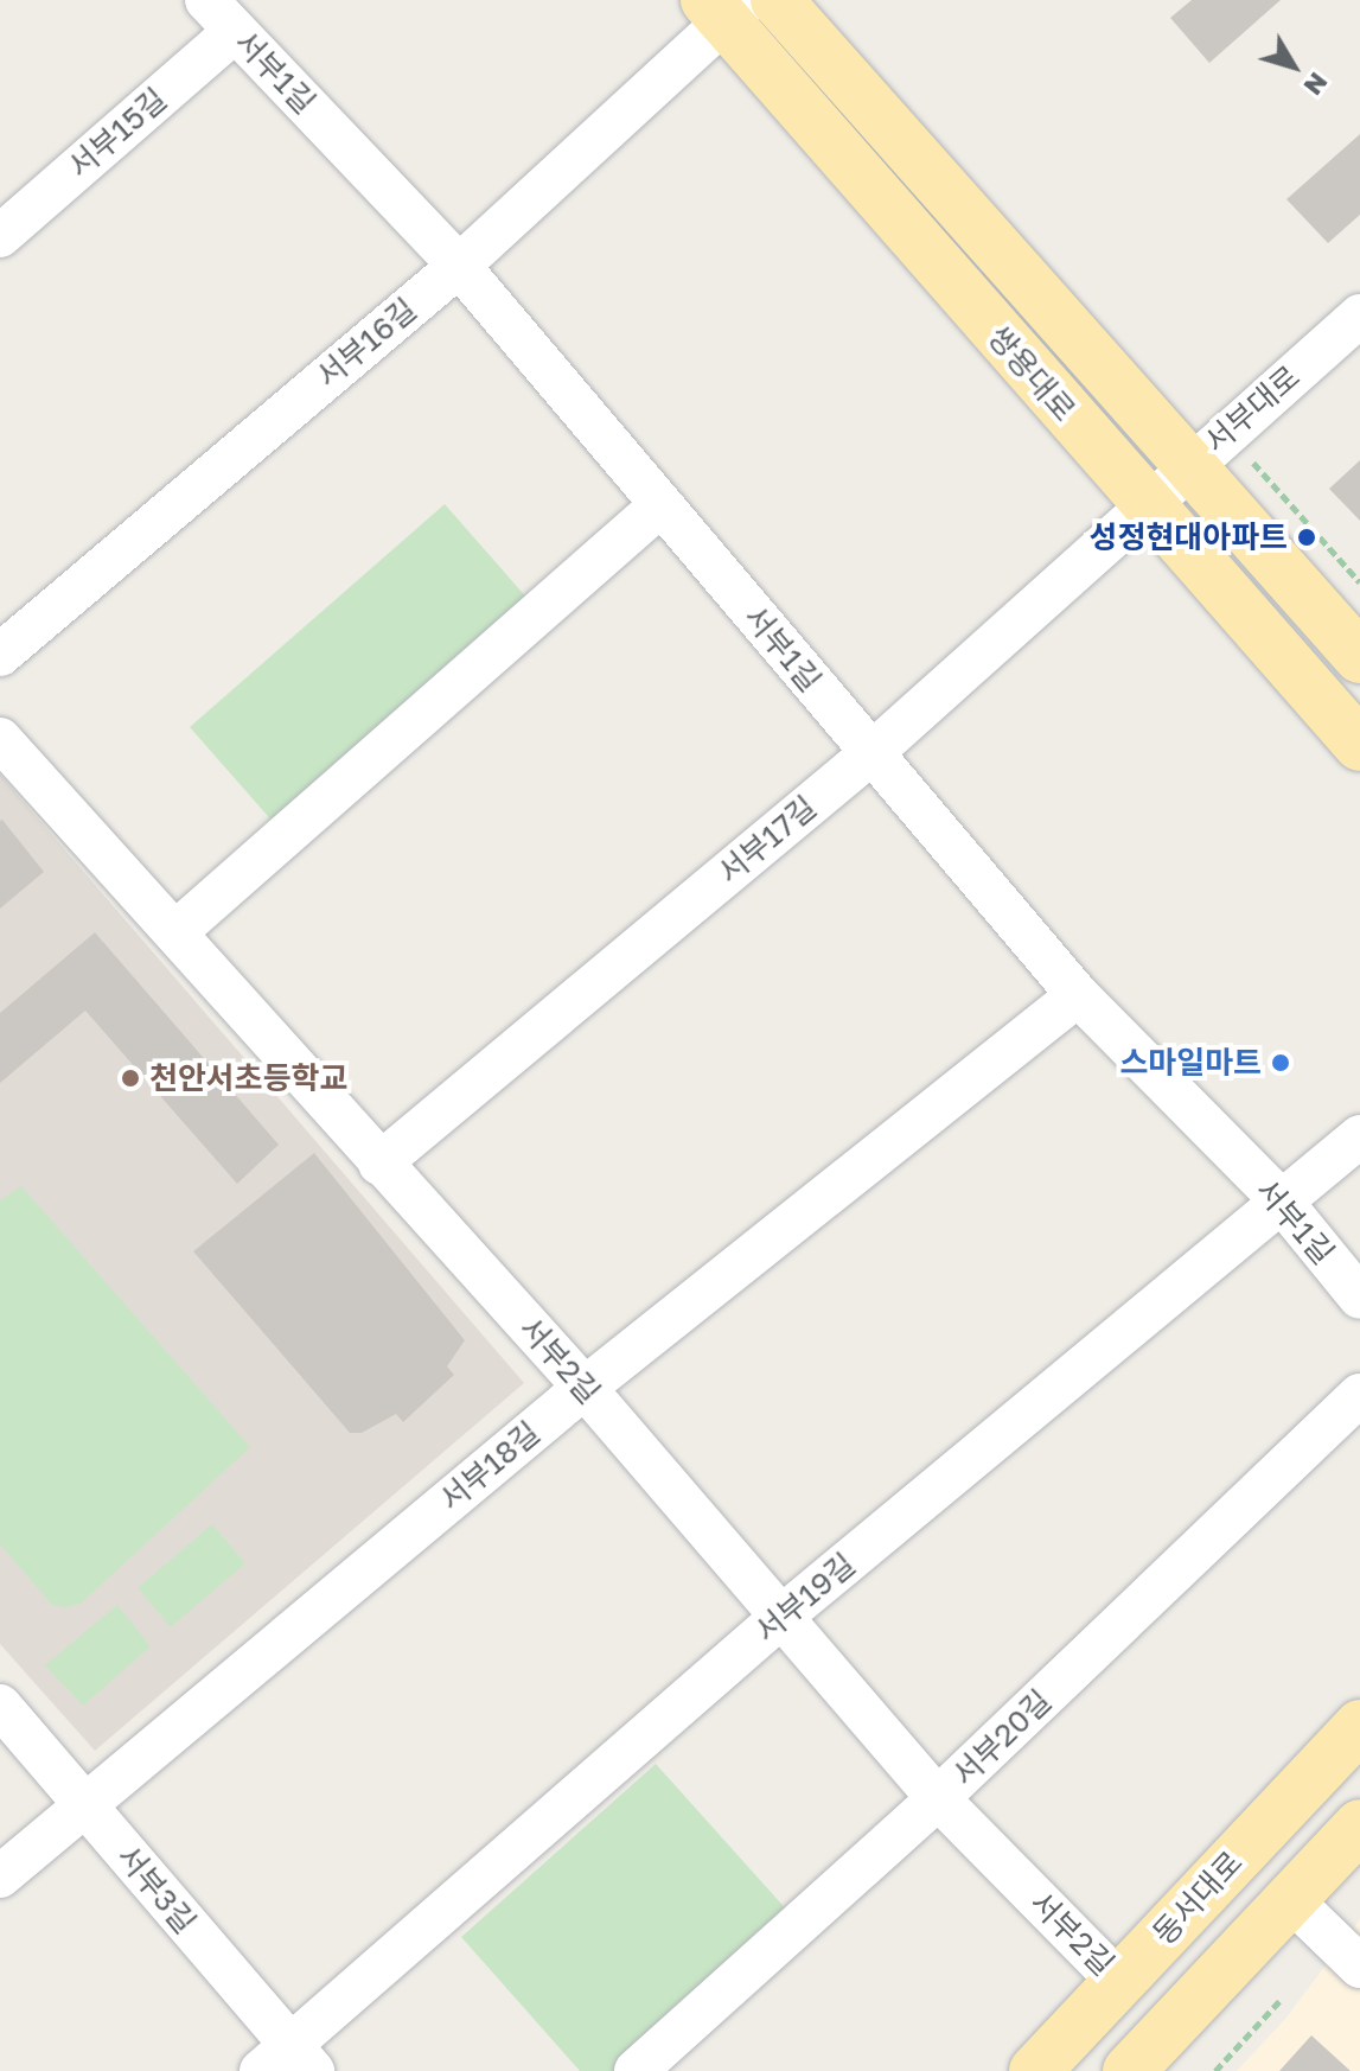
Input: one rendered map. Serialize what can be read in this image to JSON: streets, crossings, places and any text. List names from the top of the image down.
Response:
{
  "streets": {
    "main road": ["쌍용대로", "동서대로"],
    "street": [
      "서부1길",
      "서부15길",
      "서부16길",
      "서부대로",
      "서부17길",
      "서부2길",
      "서부18길",
      "서부19길",
      "서부20길",
      "서부3길"
    ]
  },
  "crossings": [
    ["서부1길", "서부15길"],
    ["서부1길", "서부16길"],
    ["서부1길", "서부17길"],
    ["서부1길", "서부18길"],
    ["서부1길", "서부19길"],
    ["서부16길", "쌍용대로"],
    ["쌍용대로", "서부대로"],
    ["쌍용대로", "서부17길"],
    ["서부대로", "서부17길"],
    ["서부17길", "서부2길"],
    ["서부2길", "서부18길"],
    ["서부2길", "서부19길"],
    ["서부2길", "서부20길"],
    ["서부2길", "동서대로"],
    ["서부18길", "서부3길"],
    ["서부19길", "서부3길"]
  ],
  "places": ["성정현대아파트", "스마일마트", "천안서초등학교"],
  "north": "bottom right"
}
